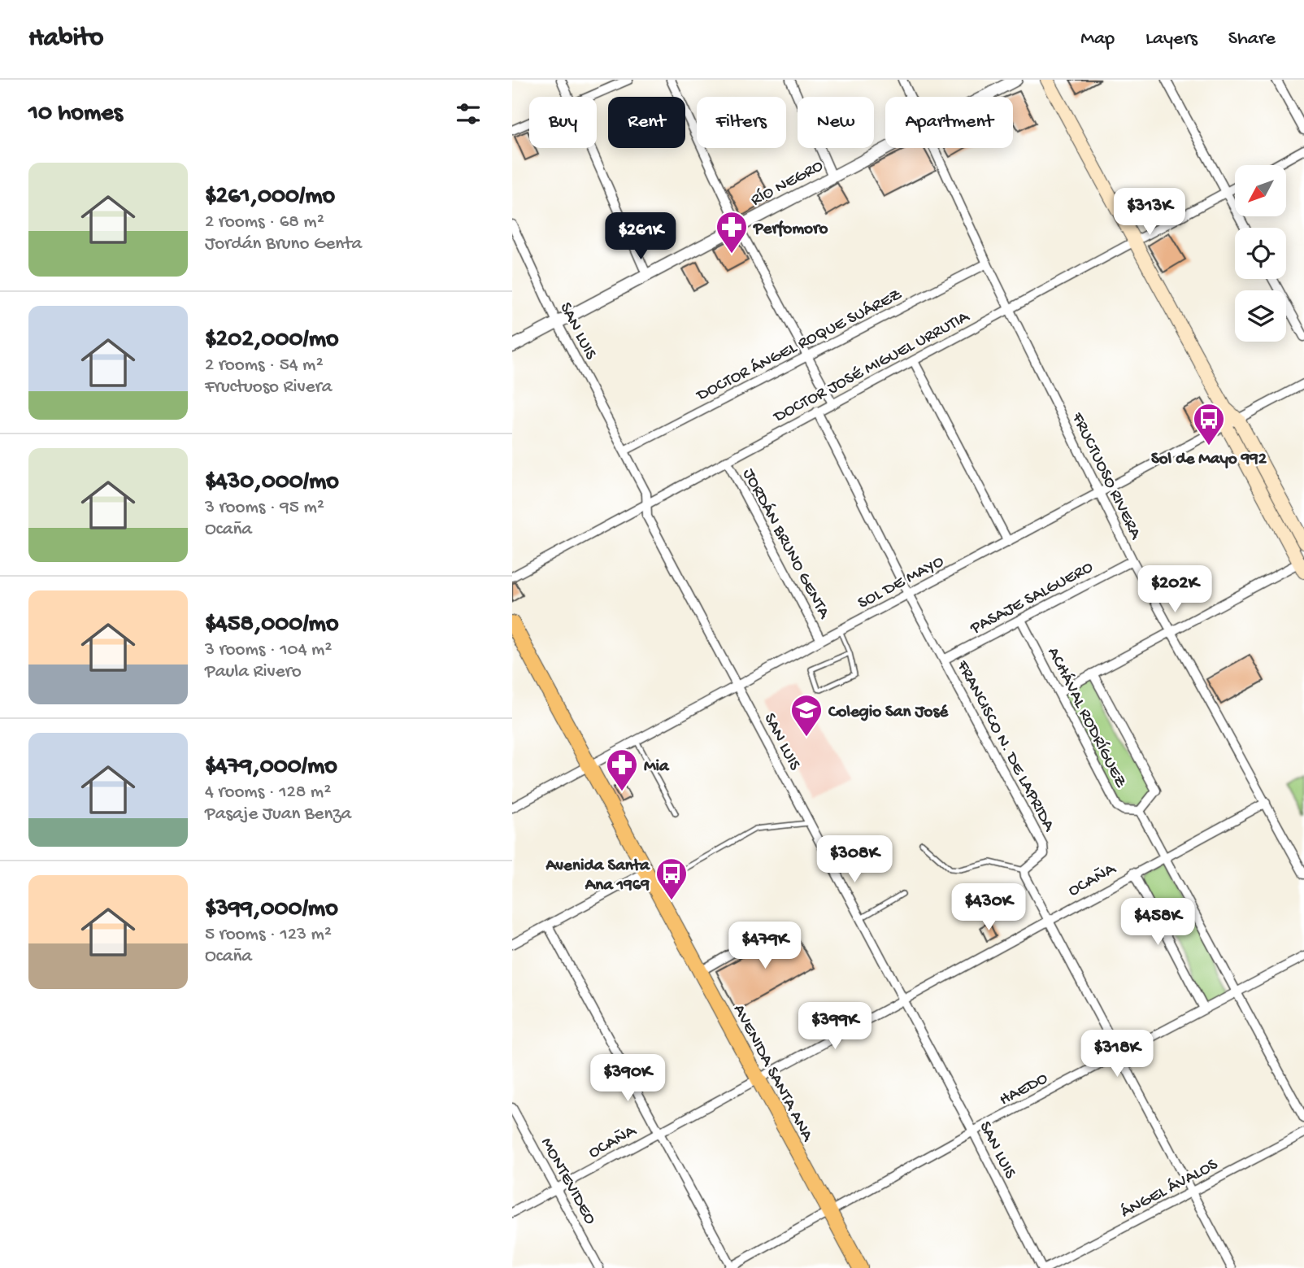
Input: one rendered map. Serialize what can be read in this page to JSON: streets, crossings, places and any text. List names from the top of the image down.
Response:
{
  "streets": {
    "main road": ["AVENIDA SANTA ANA"],
    "street": [
      "RÍO NEGRO",
      "SAN LUIS",
      "DOCTOR ÁNGEL ROQUE SUÁREZ",
      "DOCTOR JOSÉ MIGUEL URRUTIA",
      "FRUCTUOSO RIVERA",
      "JORDÁN BRUNO GENTA",
      "SOL DE MAYO",
      "PASAJE SALGUERO",
      "ACHÁVAL RODRÍGUEZ",
      "FRANCISCO N. DE LAPRIDA",
      "OCAÑA",
      "HAEDO",
      "MONTEVIDEO",
      "ÁNGEL ÁVALOS"
    ]
  },
  "crossings": [
    ["RÍO NEGRO", "SAN LUIS"],
    ["SAN LUIS", "DOCTOR ÁNGEL ROQUE SUÁREZ"],
    ["SAN LUIS", "DOCTOR JOSÉ MIGUEL URRUTIA"],
    ["SAN LUIS", "SOL DE MAYO"],
    ["SAN LUIS", "OCAÑA"],
    ["SAN LUIS", "HAEDO"],
    ["DOCTOR ÁNGEL ROQUE SUÁREZ", "FRUCTUOSO RIVERA"],
    ["DOCTOR JOSÉ MIGUEL URRUTIA", "FRUCTUOSO RIVERA"],
    ["DOCTOR JOSÉ MIGUEL URRUTIA", "JORDÁN BRUNO GENTA"],
    ["DOCTOR JOSÉ MIGUEL URRUTIA", "FRANCISCO N. DE LAPRIDA"],
    ["FRUCTUOSO RIVERA", "SOL DE MAYO"],
    ["FRUCTUOSO RIVERA", "PASAJE SALGUERO"],
    ["FRUCTUOSO RIVERA", "OCAÑA"],
    ["JORDÁN BRUNO GENTA", "SOL DE MAYO"],
    ["SOL DE MAYO", "FRANCISCO N. DE LAPRIDA"],
    ["SOL DE MAYO", "AVENIDA SANTA ANA"],
    ["PASAJE SALGUERO", "ACHÁVAL RODRÍGUEZ"],
    ["PASAJE SALGUERO", "FRANCISCO N. DE LAPRIDA"],
    ["OCAÑA", "AVENIDA SANTA ANA"],
    ["OCAÑA", "MONTEVIDEO"],
    ["AVENIDA SANTA ANA", "HAEDO"]
  ],
  "places": {
    "pharmacy": ["Perfomoro", "Mia"],
    "bus stop": ["Sol de Mayo 992", "Avenida Santa Ana 1969"],
    "school or university": ["Colegio San José"]
  },
  "north": "bottom left",
  "page": {
    "header": "Habito",
    "nav": ["Map", "Layers", "Share"],
    "heading": "10 homes",
    "chip": [
      "Buy",
      "Rent",
      "Filters",
      "New",
      "Apartment"
    ],
    "list": [
      {
        "name": "$261,000/mo",
        "note": "2 rooms · 68 m² · Jordán Bruno Genta"
      },
      {
        "name": "$202,000/mo",
        "note": "2 rooms · 54 m² · Fructuoso Rivera"
      },
      {
        "name": "$430,000/mo",
        "note": "3 rooms · 95 m² · Ocaña"
      },
      {
        "name": "$458,000/mo",
        "note": "3 rooms · 104 m² · Paula Rivero"
      },
      {
        "name": "$479,000/mo",
        "note": "4 rooms · 128 m² · Pasaje Juan Benza"
      },
      {
        "name": "$399,000/mo",
        "note": "5 rooms · 123 m² · Ocaña"
      }
    ],
    "price": [
      "$313K",
      "$261K",
      "$202K",
      "$308K",
      "$430K",
      "$458K",
      "$479K",
      "$399K",
      "$318K",
      "$390K"
    ]
  }
}
